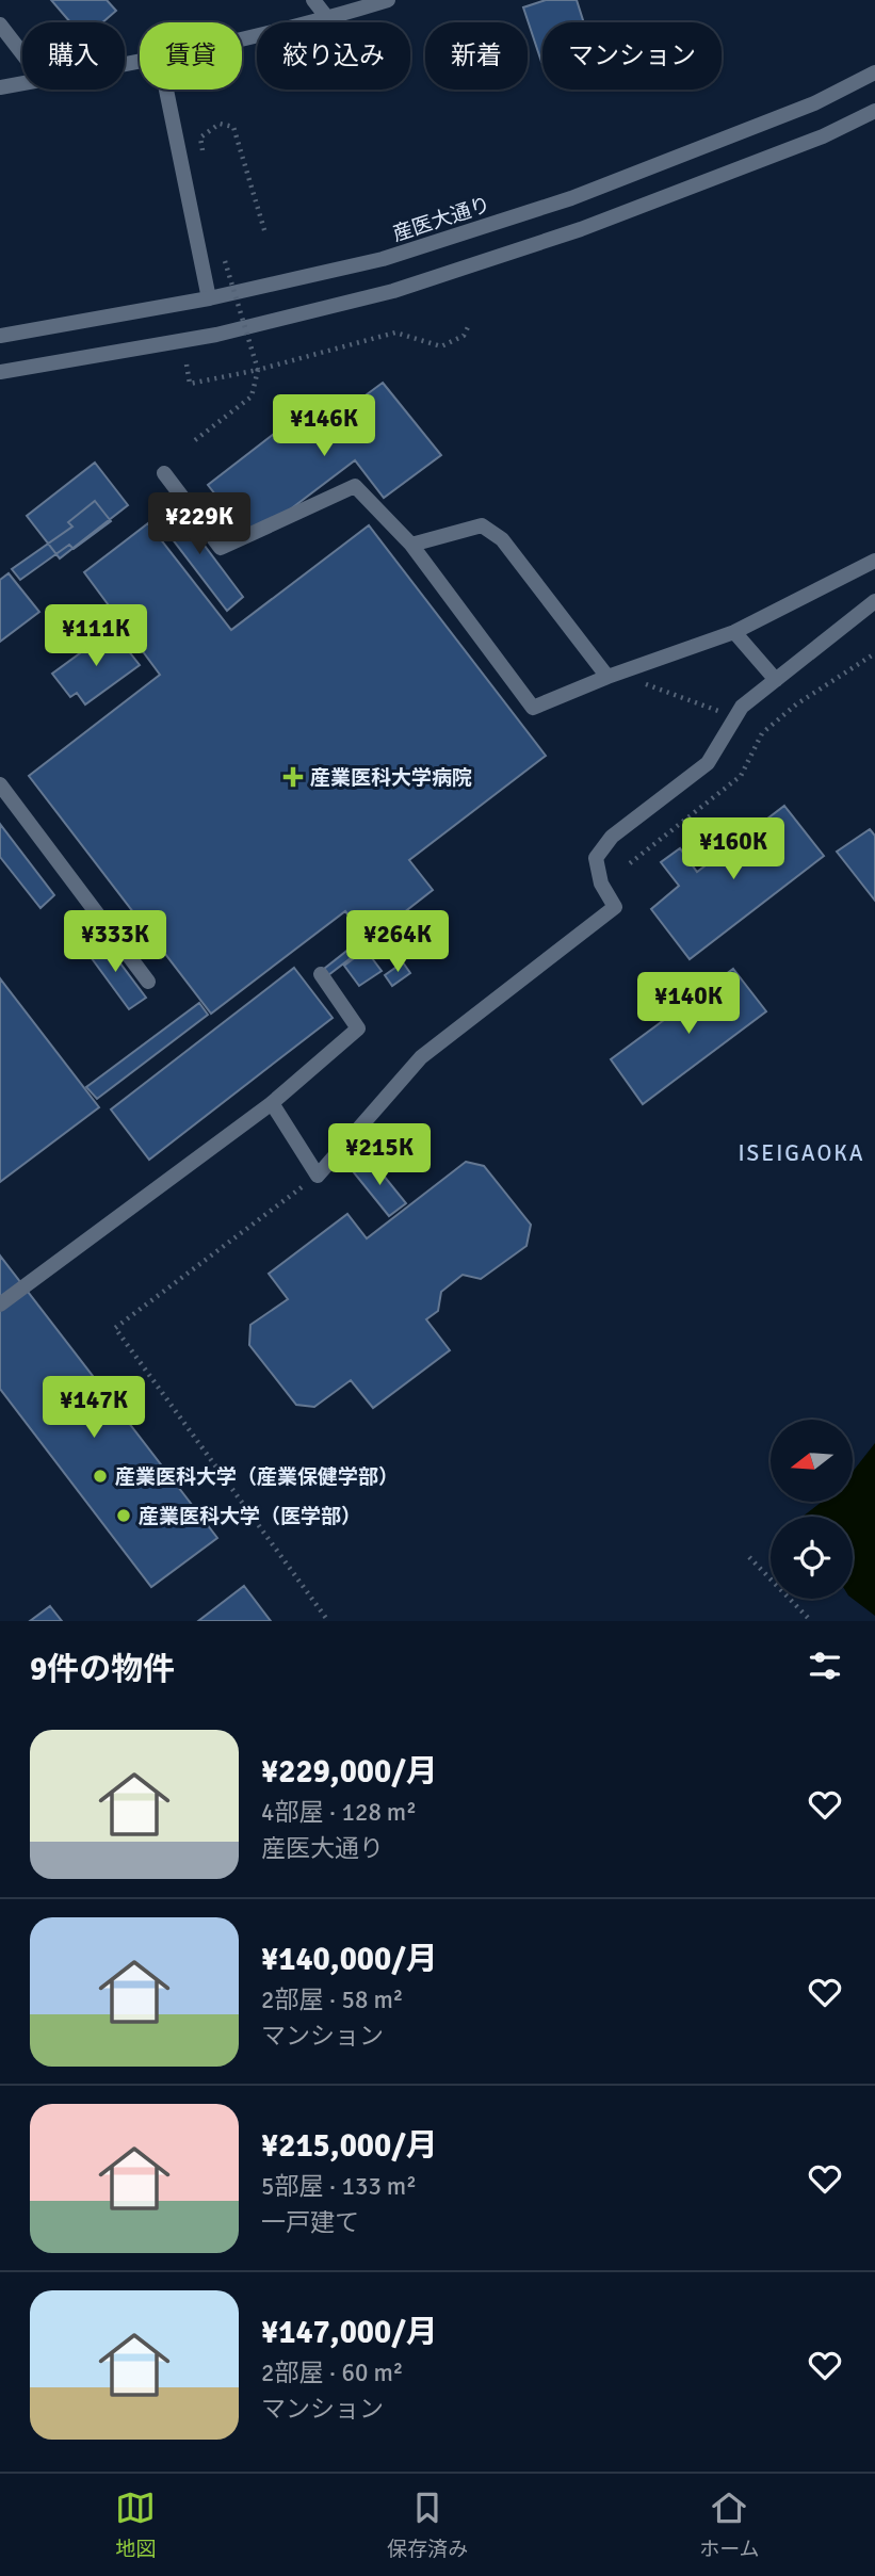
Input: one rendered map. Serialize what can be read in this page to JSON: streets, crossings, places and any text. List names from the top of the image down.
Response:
{
  "streets": {
    "street": ["産医大通り"]
  },
  "districts": ["ISEIGAOKA"],
  "places": {
    "health": ["産業医科大学病院"],
    "other": ["産業医科大学（産業保健学部）", "産業医科大学（医学部）"]
  },
  "north": "left",
  "page": {
    "chip": [
      "購入",
      "賃貸",
      "絞り込み",
      "新着",
      "マンション"
    ],
    "price": [
      "¥146K",
      "¥229K",
      "¥111K",
      "¥160K",
      "¥333K",
      "¥264K",
      "¥140K",
      "¥215K",
      "¥147K"
    ],
    "heading": "9件の物件",
    "list": [
      {
        "name": "¥229,000/月",
        "note": "4部屋 · 128 m² · 産医大通り"
      },
      {
        "name": "¥140,000/月",
        "note": "2部屋 · 58 m² · マンション"
      },
      {
        "name": "¥215,000/月",
        "note": "5部屋 · 133 m² · 一戸建て"
      },
      {
        "name": "¥147,000/月",
        "note": "2部屋 · 60 m² · マンション"
      }
    ],
    "tabs": ["地図", "保存済み", "ホーム"]
  }
}
